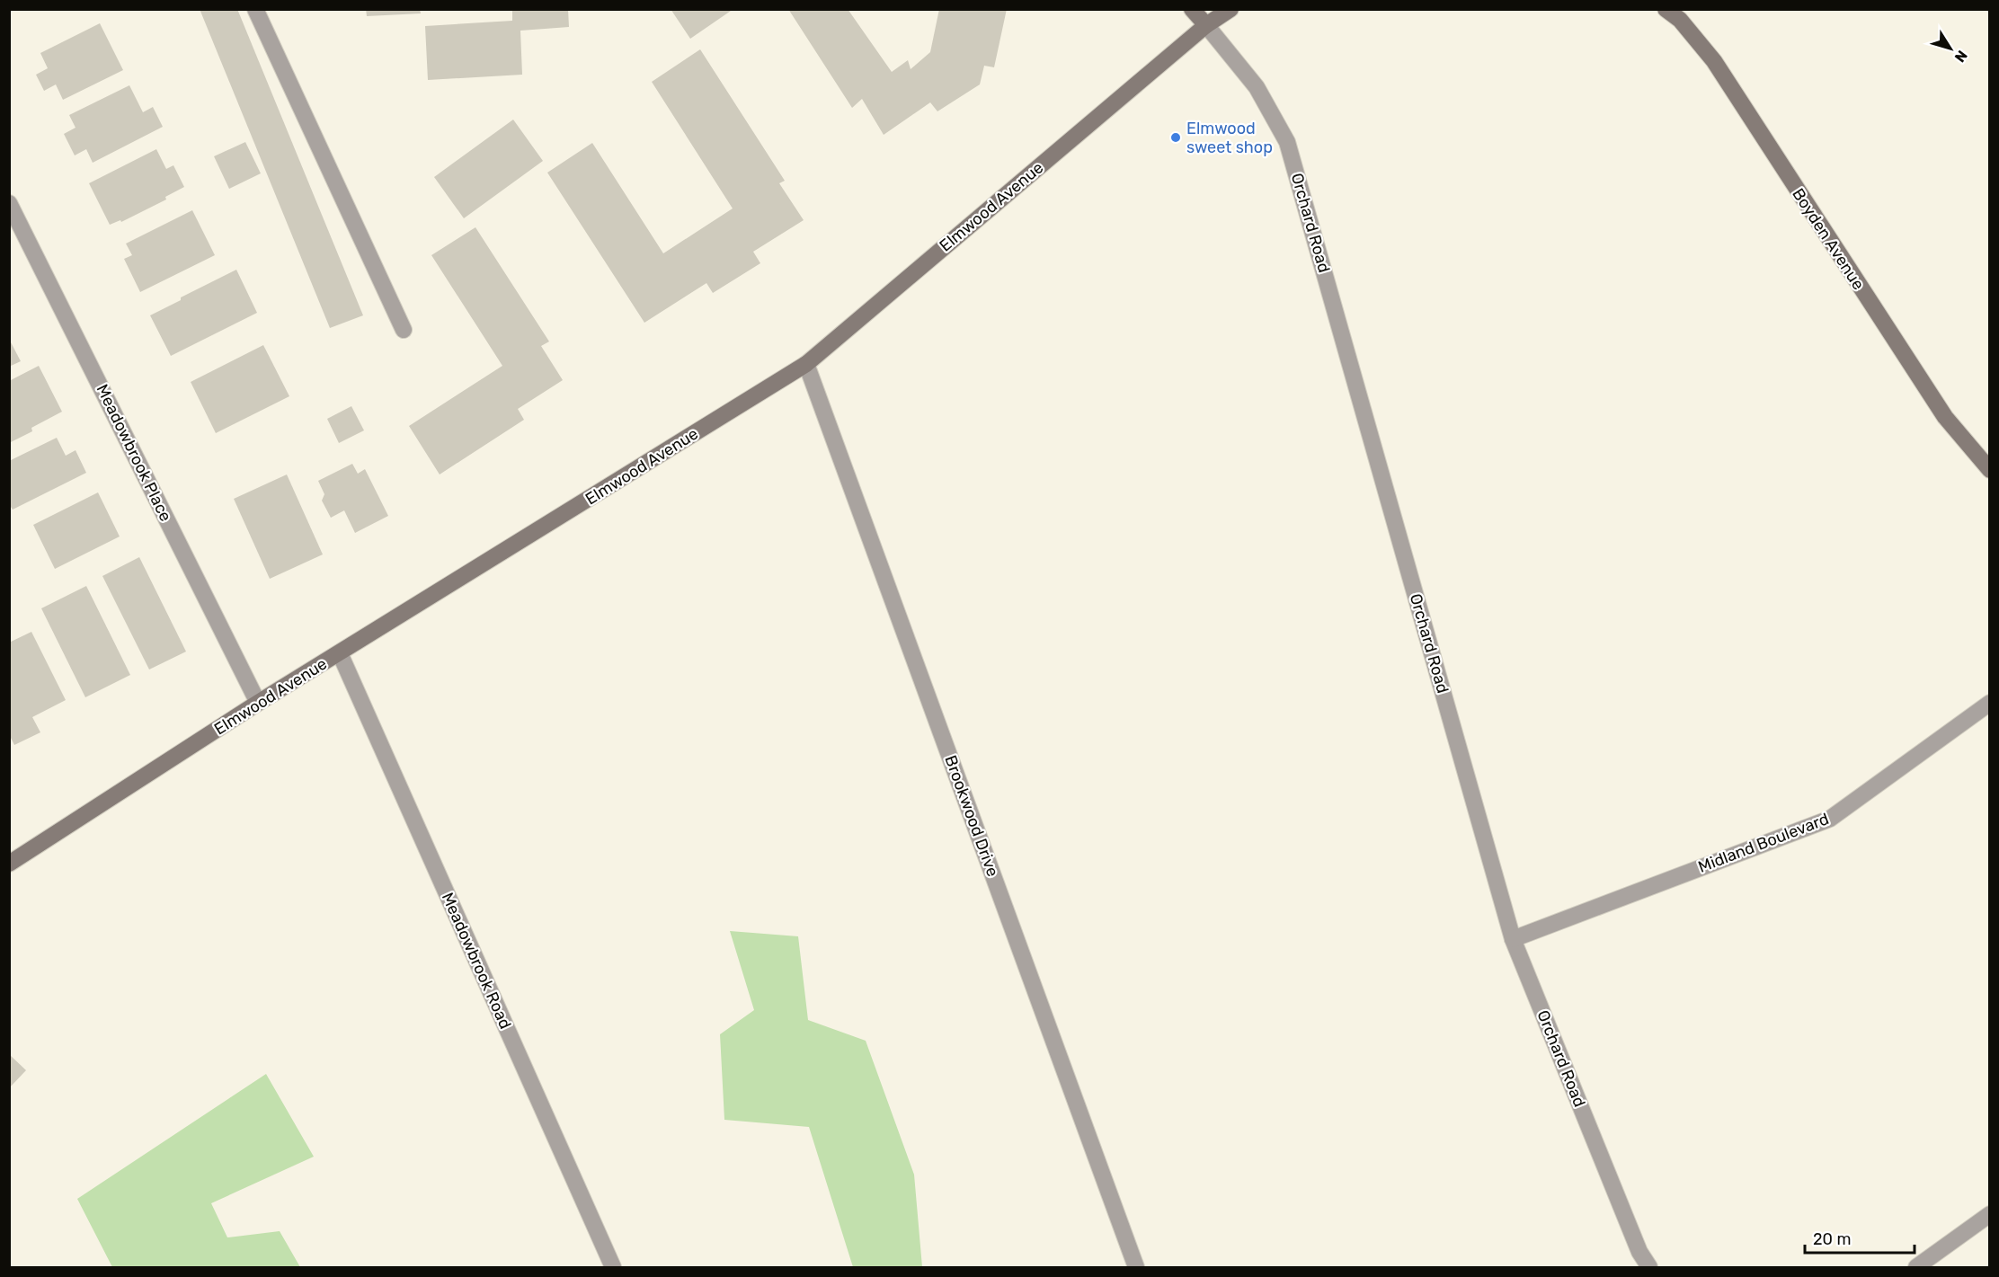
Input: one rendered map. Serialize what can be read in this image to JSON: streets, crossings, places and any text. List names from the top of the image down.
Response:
{
  "streets": {
    "street": [
      "Elmwood Avenue",
      "Orchard Road",
      "Boyden Avenue",
      "Meadowbrook Place",
      "Brookwood Drive",
      "Midland Boulevard",
      "Meadowbrook Road"
    ]
  },
  "crossings": [
    ["Elmwood Avenue", "Orchard Road"],
    ["Elmwood Avenue", "Meadowbrook Place"],
    ["Elmwood Avenue", "Brookwood Drive"],
    ["Elmwood Avenue", "Meadowbrook Road"],
    ["Orchard Road", "Midland Boulevard"]
  ],
  "places": ["Elmwood sweet shop"],
  "scale_bar": "20 m",
  "north": "bottom right"
}
